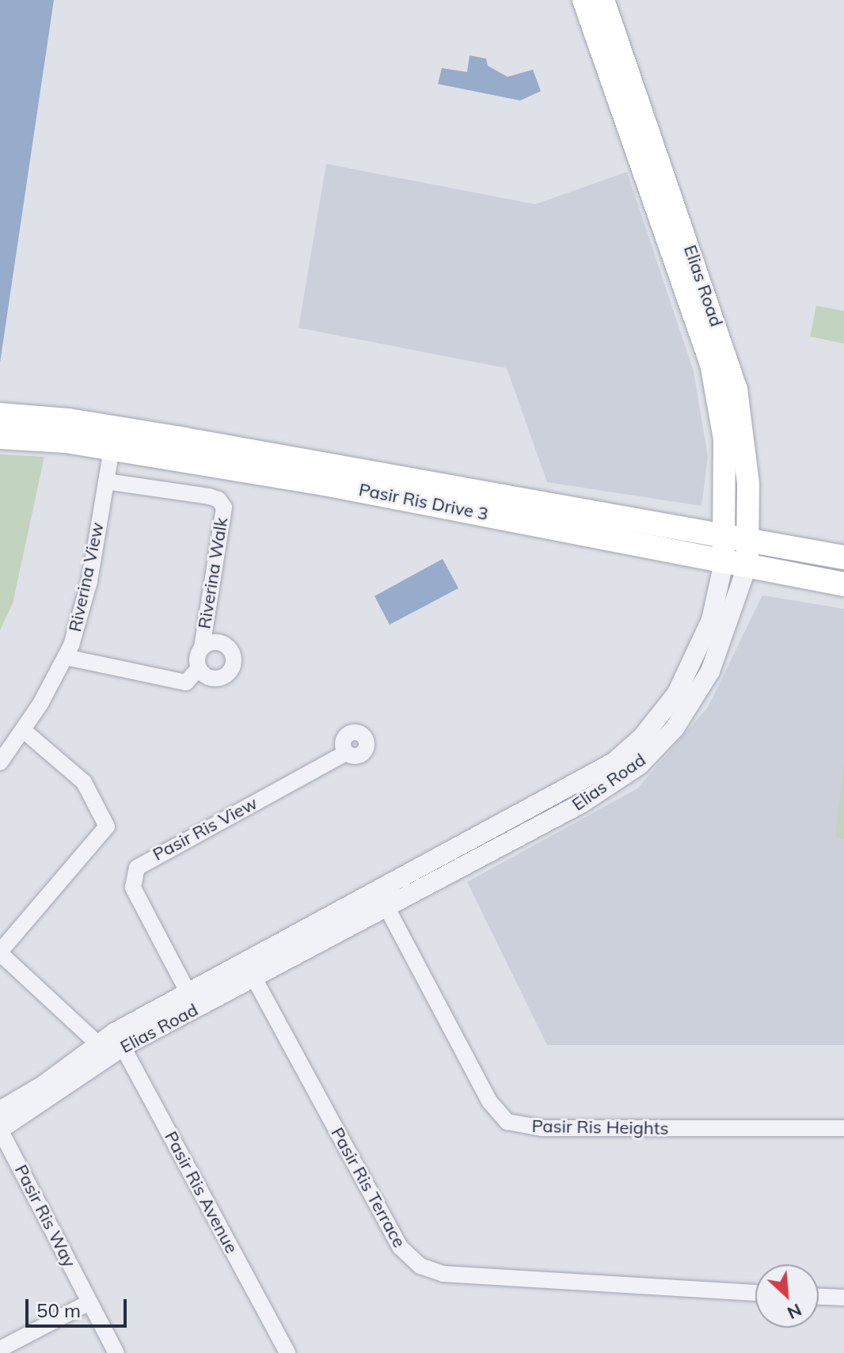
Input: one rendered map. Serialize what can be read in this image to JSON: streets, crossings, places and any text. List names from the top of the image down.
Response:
{
  "streets": {
    "main road": ["Elias Road", "Pasir Ris Drive 3"],
    "street": [
      "Riverina Walk",
      "Riverina View",
      "Pasir Ris View",
      "Pasir Ris Heights",
      "Pasir Ris Terrace",
      "Pasir Ris Avenue",
      "Pasir Ris Way"
    ]
  },
  "crossings": [
    ["Elias Road", "Pasir Ris Drive 3"],
    ["Elias Road", "Pasir Ris View"],
    ["Elias Road", "Pasir Ris Heights"],
    ["Elias Road", "Pasir Ris Terrace"],
    ["Elias Road", "Pasir Ris Avenue"],
    ["Elias Road", "Pasir Ris Way"],
    ["Pasir Ris Drive 3", "Riverina View"],
    ["Riverina Walk", "Riverina View"]
  ],
  "scale_bar": "50 m",
  "north": "bottom right"
}
